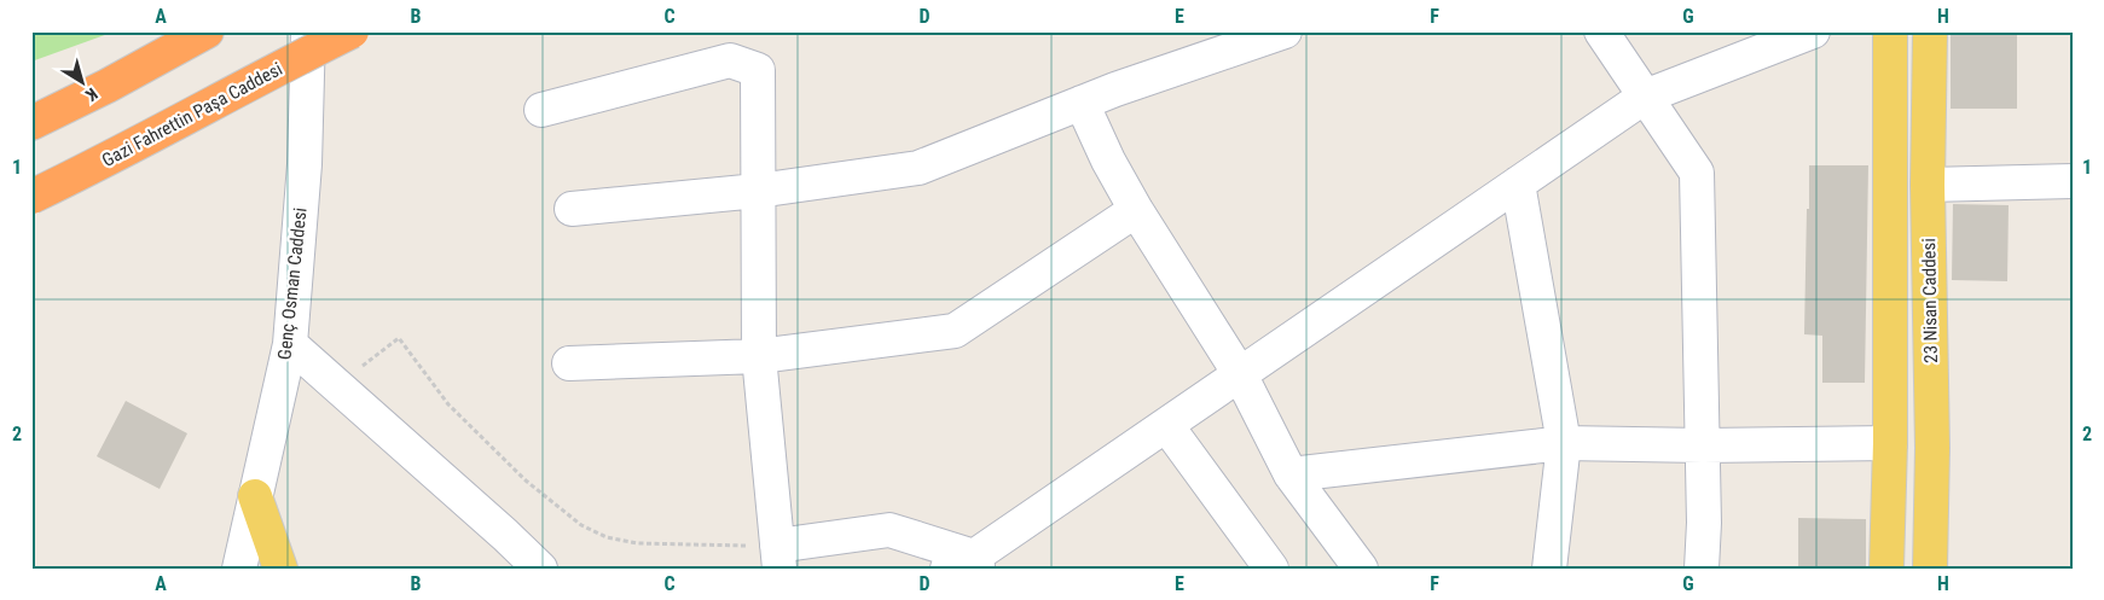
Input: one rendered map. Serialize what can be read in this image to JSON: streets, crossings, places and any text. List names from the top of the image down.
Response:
{
  "streets": {
    "highway": ["Gazi Fahrettin Paşa Caddesi"],
    "main road": ["23 Nisan Caddesi"],
    "street": ["Genç Osman Caddesi"]
  },
  "north": "bottom right",
  "grid": {
    "columns": [
      "A",
      "B",
      "C",
      "D",
      "E",
      "F",
      "G",
      "H"
    ],
    "rows": ["1", "2"]
  }
}
